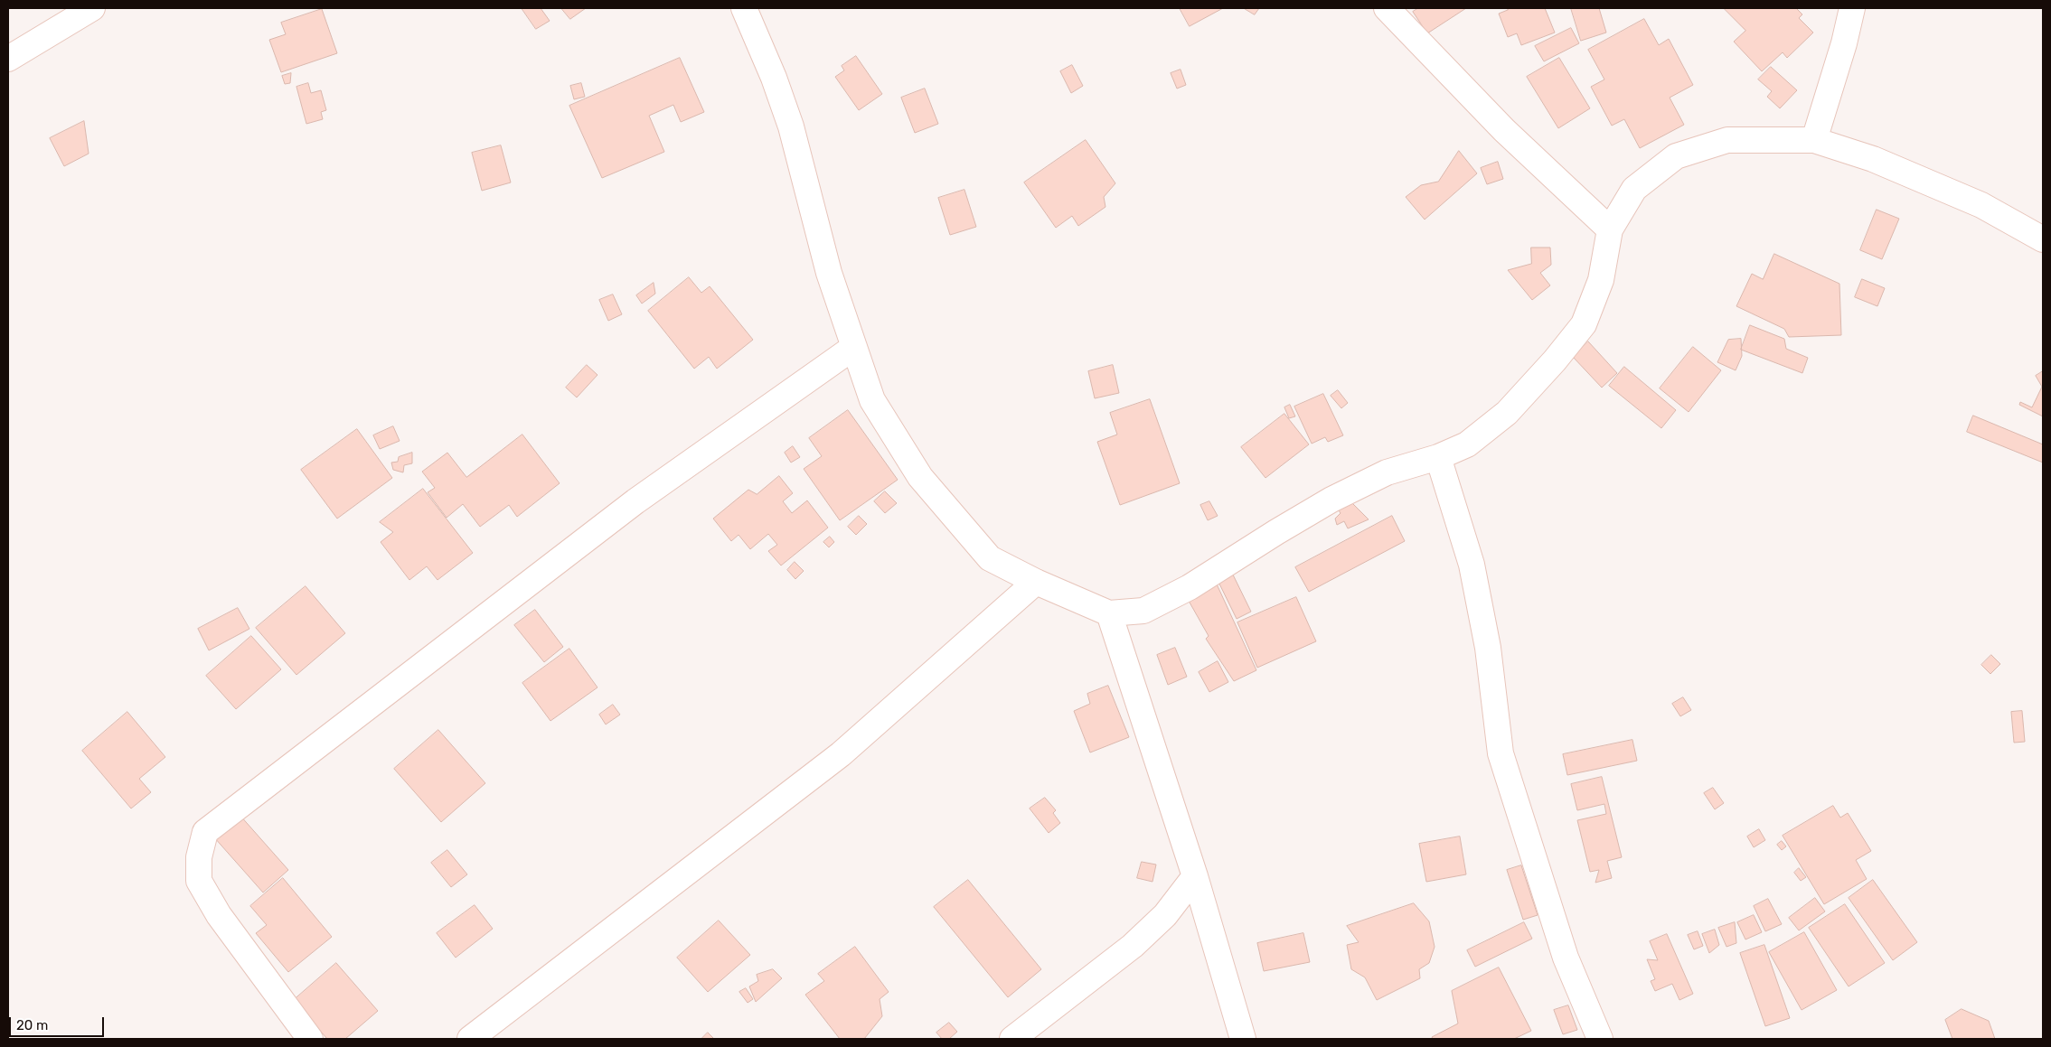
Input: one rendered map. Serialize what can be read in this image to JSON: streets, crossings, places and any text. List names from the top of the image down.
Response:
{
  "scale_bar": "20 m"
}
